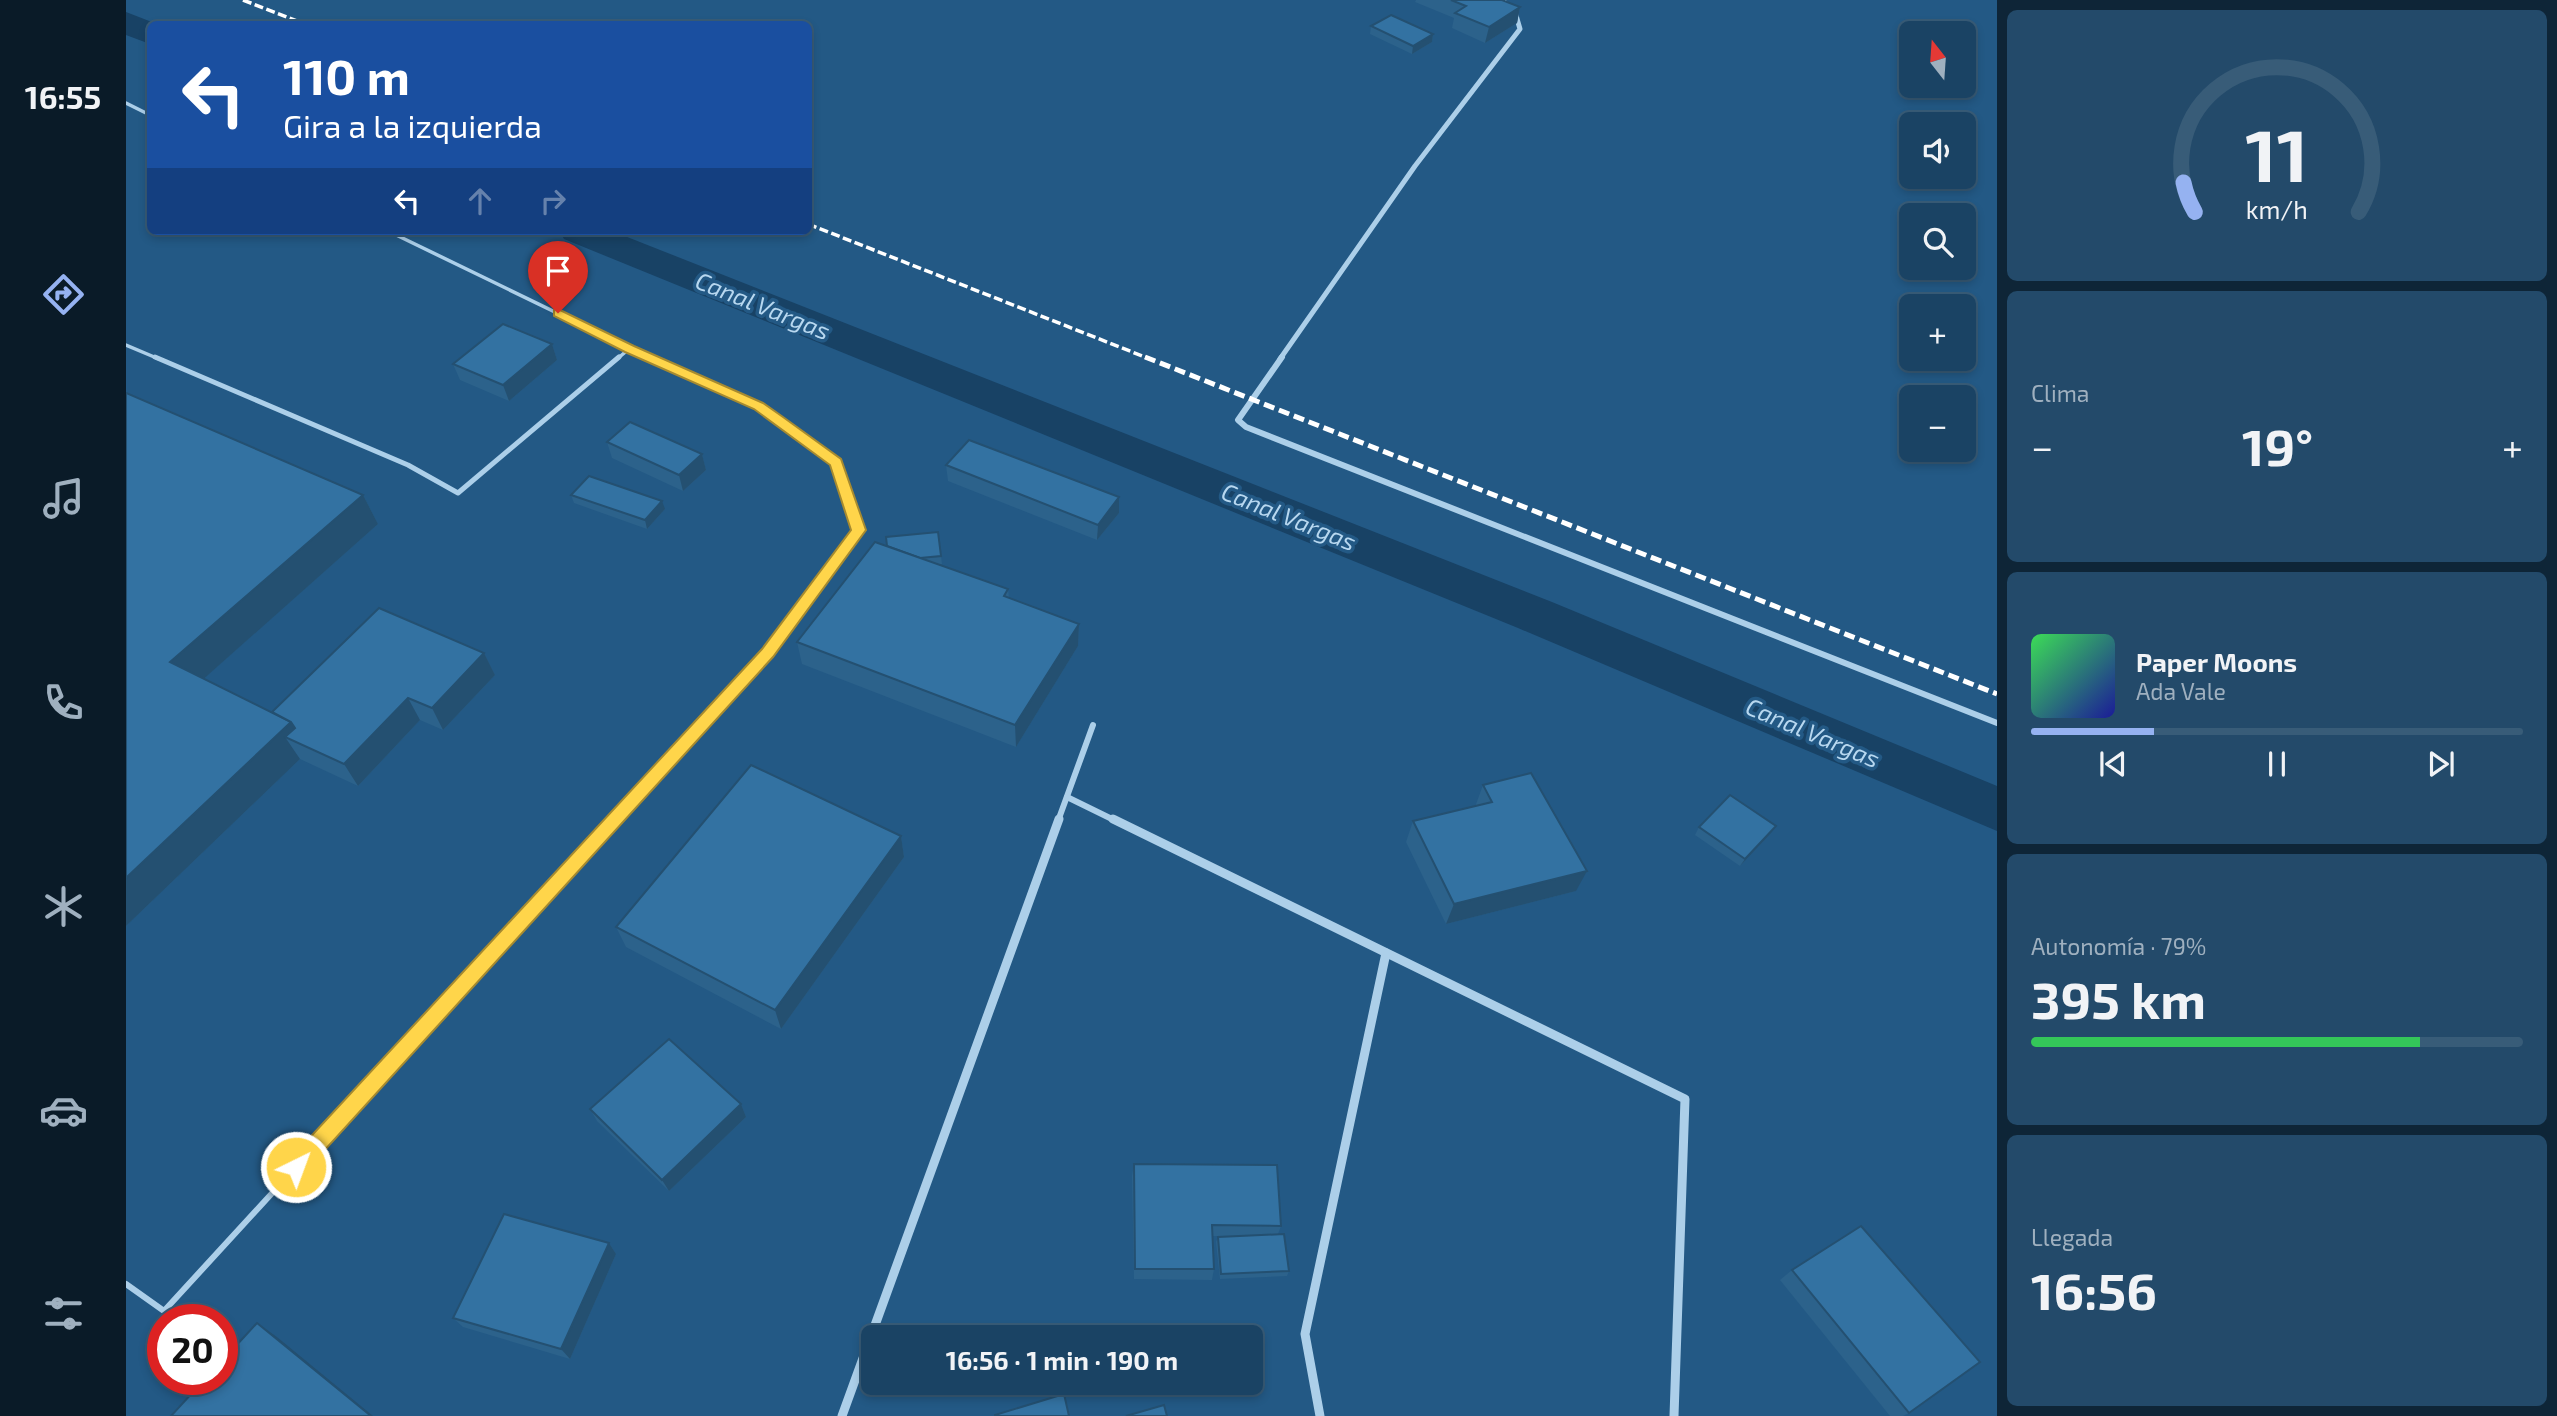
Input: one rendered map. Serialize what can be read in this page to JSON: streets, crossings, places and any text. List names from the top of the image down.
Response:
{
  "water": ["Canal Vargas"],
  "north": "top",
  "page": {
    "tabs": "16:55",
    "map_buttons": ["+", "−"],
    "turn": ["110 m", "Gira a la izquierda"],
    "tile": [
      "Clima",
      ["Autonomía · 79%", "395 km"],
      ["Llegada", "16:56"]
    ],
    "heat": ["−", "19°", "+"],
    "song": ["Paper Moons", "Ada Vale"],
    "limit": "20",
    "trip": "16:56 · 1 min · 190 m",
    "gauge": ["11", "km/h"]
  }
}
